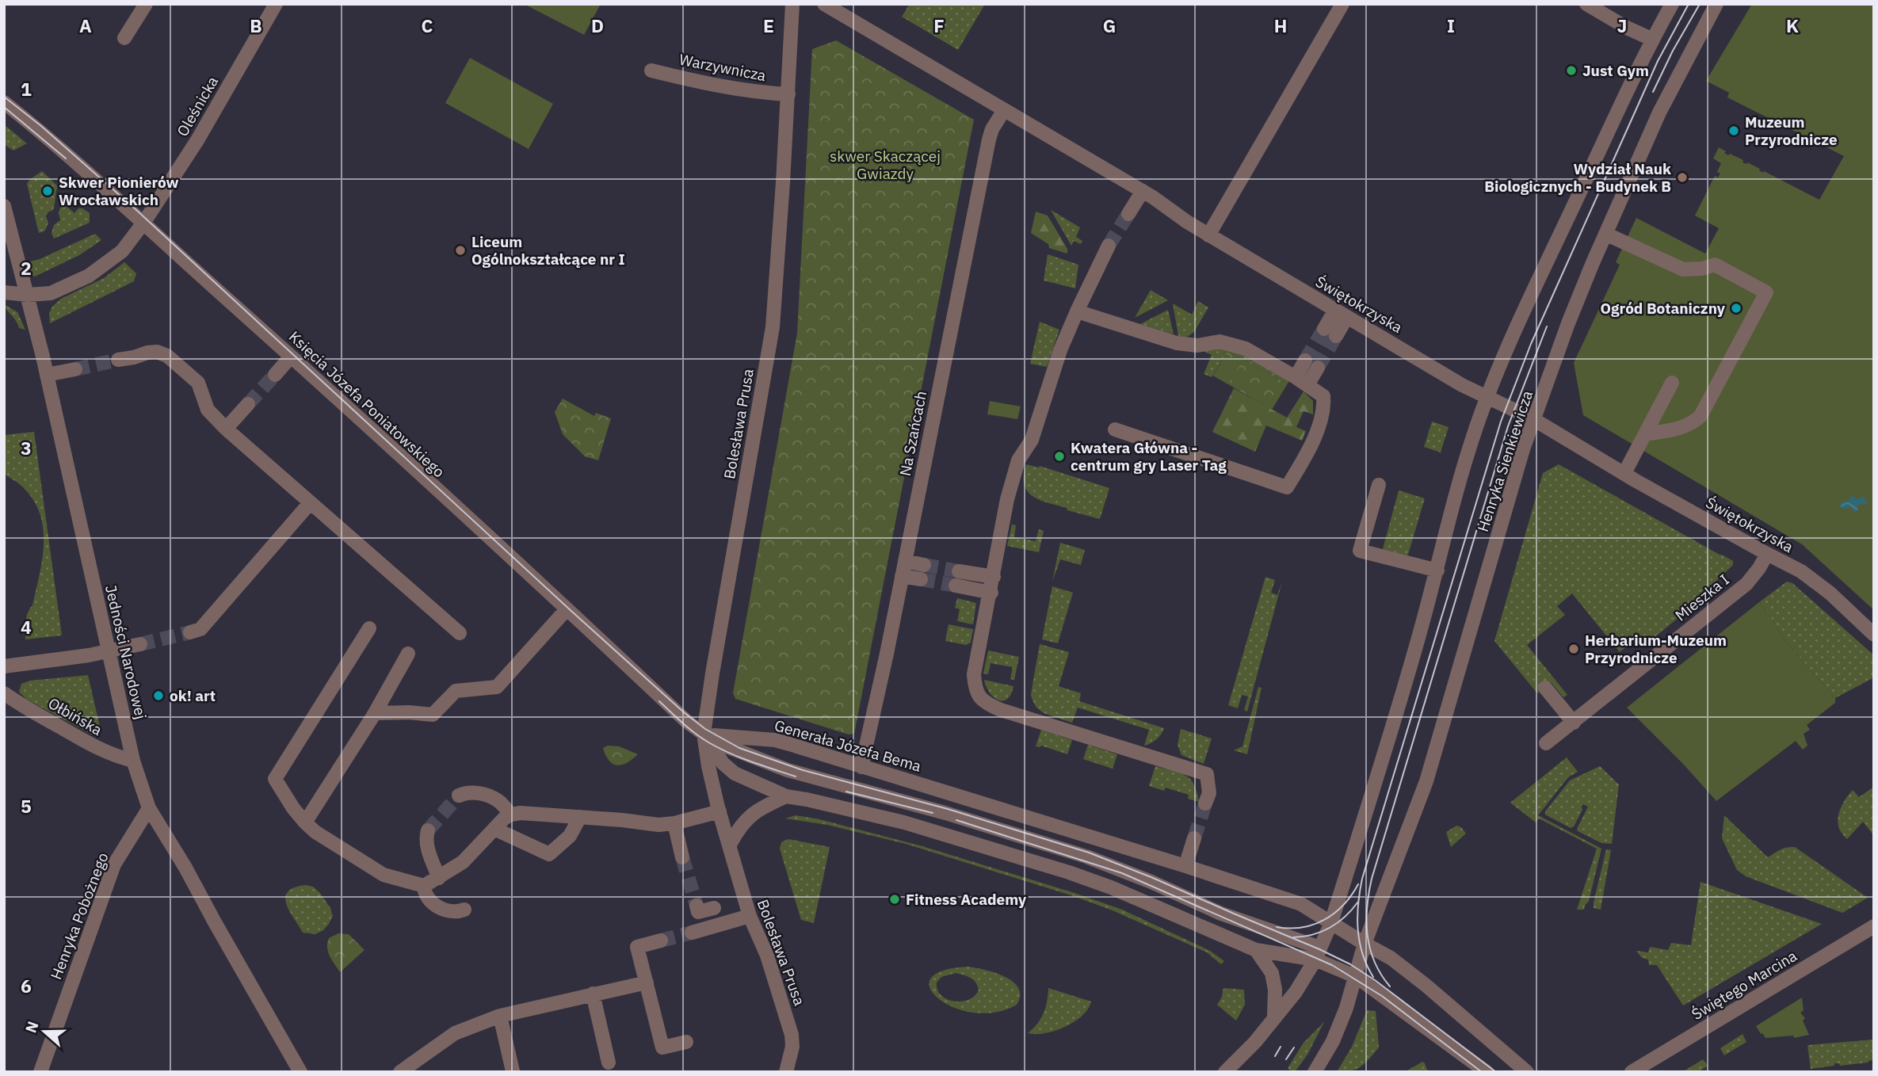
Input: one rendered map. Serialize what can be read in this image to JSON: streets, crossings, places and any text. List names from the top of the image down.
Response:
{
  "streets": {
    "street": [
      "Warzywnicza",
      "Oleśnicka",
      "Świętokrzyska",
      "Księcia Józefa Poniatowskiego",
      "Bolesława Prusa",
      "Na Szańcach",
      "Henryka Sienkiewicza",
      "Mieszka I",
      "Jedności Narodowej",
      "Ołbińska",
      "Generała Józefa Bema",
      "Henryka Pobożnego",
      "Świętego Marcina"
    ]
  },
  "crossings": [
    ["Warzywnicza", "Bolesława Prusa"],
    ["Oleśnicka", "Księcia Józefa Poniatowskiego"],
    ["Oleśnicka", "Jedności Narodowej"],
    ["Świętokrzyska", "Na Szańcach"],
    ["Świętokrzyska", "Henryka Sienkiewicza"],
    ["Świętokrzyska", "Mieszka I"],
    ["Księcia Józefa Poniatowskiego", "Bolesława Prusa"],
    ["Księcia Józefa Poniatowskiego", "Generała Józefa Bema"],
    ["Bolesława Prusa", "Generała Józefa Bema"],
    ["Na Szańcach", "Generała Józefa Bema"],
    ["Henryka Sienkiewicza", "Generała Józefa Bema"],
    ["Jedności Narodowej", "Ołbińska"],
    ["Jedności Narodowej", "Henryka Pobożnego"]
  ],
  "parks": ["skwer Skaczącej Gwiazdy"],
  "places": [
    "Just Gym",
    "Muzeum Przyrodnicze",
    "Wydział Nauk Biologicznych - Budynek B",
    "Skwer Pionierów Wrocławskich",
    "Liceum Ogólnokształcące nr I",
    "Ogród Botaniczny",
    "Kwatera Główna - centrum gry Laser Tag",
    "Herbarium-Muzeum Przyrodnicze",
    "ok! art",
    "Fitness Academy"
  ],
  "north": "left",
  "grid": {
    "columns": [
      "A",
      "B",
      "C",
      "D",
      "E",
      "F",
      "G",
      "H",
      "I",
      "J",
      "K"
    ],
    "rows": [
      "1",
      "2",
      "3",
      "4",
      "5",
      "6"
    ]
  }
}
